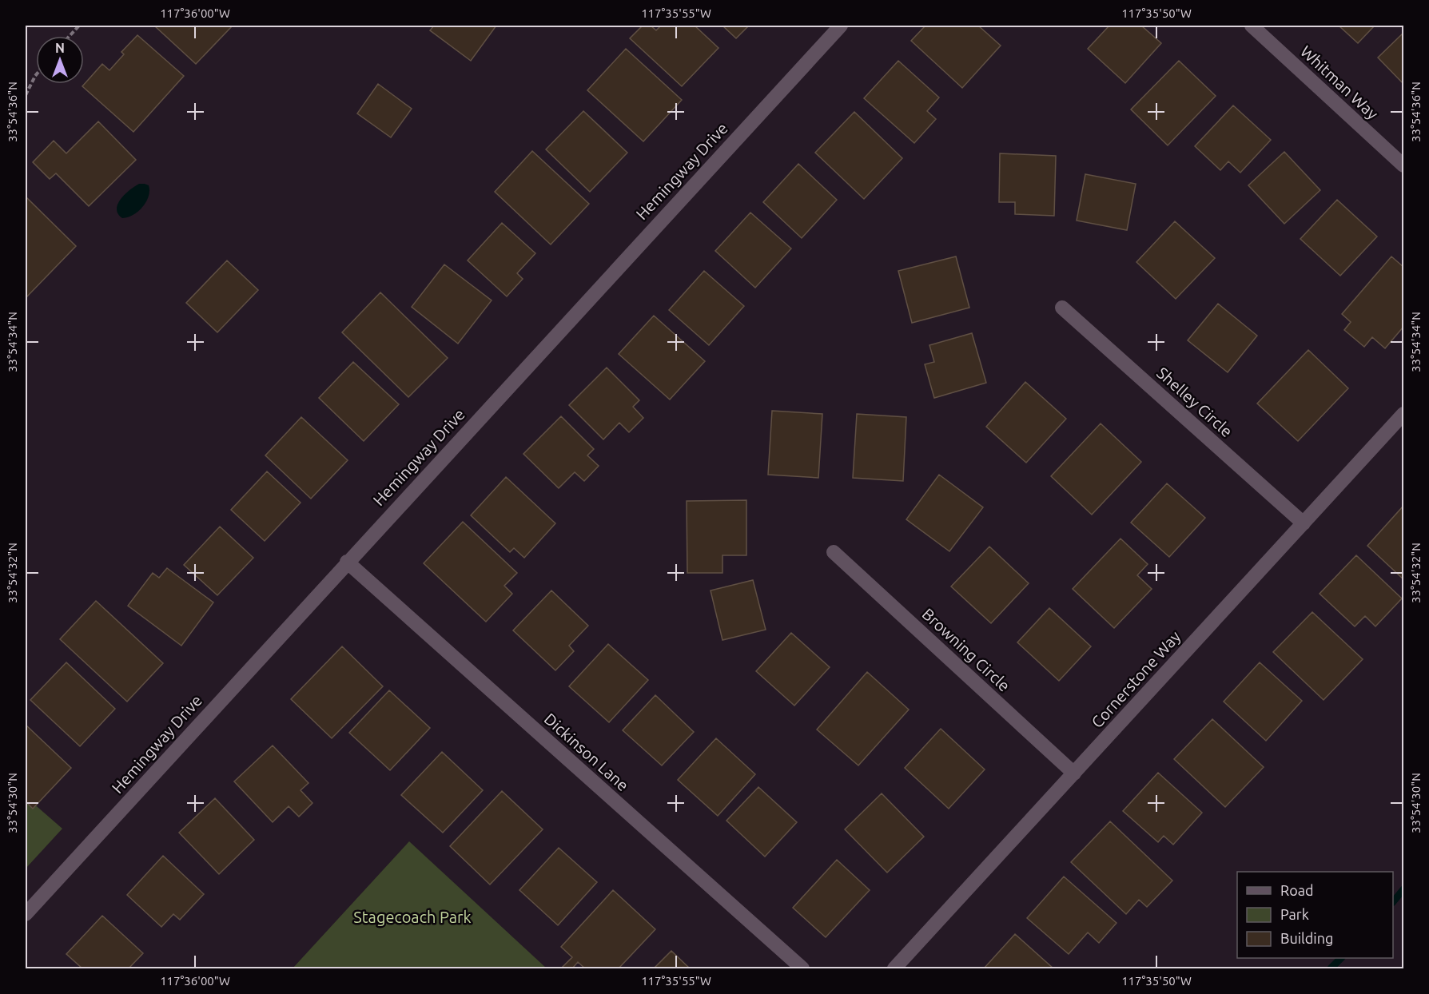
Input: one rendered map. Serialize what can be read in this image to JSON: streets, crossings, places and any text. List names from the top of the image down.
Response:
{
  "streets": {
    "street": [
      "Whitman Way",
      "Hemingway Drive",
      "Shelley Circle",
      "Browning Circle",
      "Cornerstone Way",
      "Dickinson Lane"
    ]
  },
  "crossings": [
    ["Hemingway Drive", "Dickinson Lane"],
    ["Shelley Circle", "Cornerstone Way"],
    ["Browning Circle", "Cornerstone Way"]
  ],
  "parks": ["Stagecoach Park"],
  "legend": ["Road", "Park", "Building"],
  "north": "top",
  "coordinates": [
    "117°36'00\"W",
    "117°35'55\"W",
    "117°35'50\"W",
    "33°54'36\"N",
    "33°54'34\"N",
    "33°54'32\"N",
    "33°54'30\"N"
  ]
}
